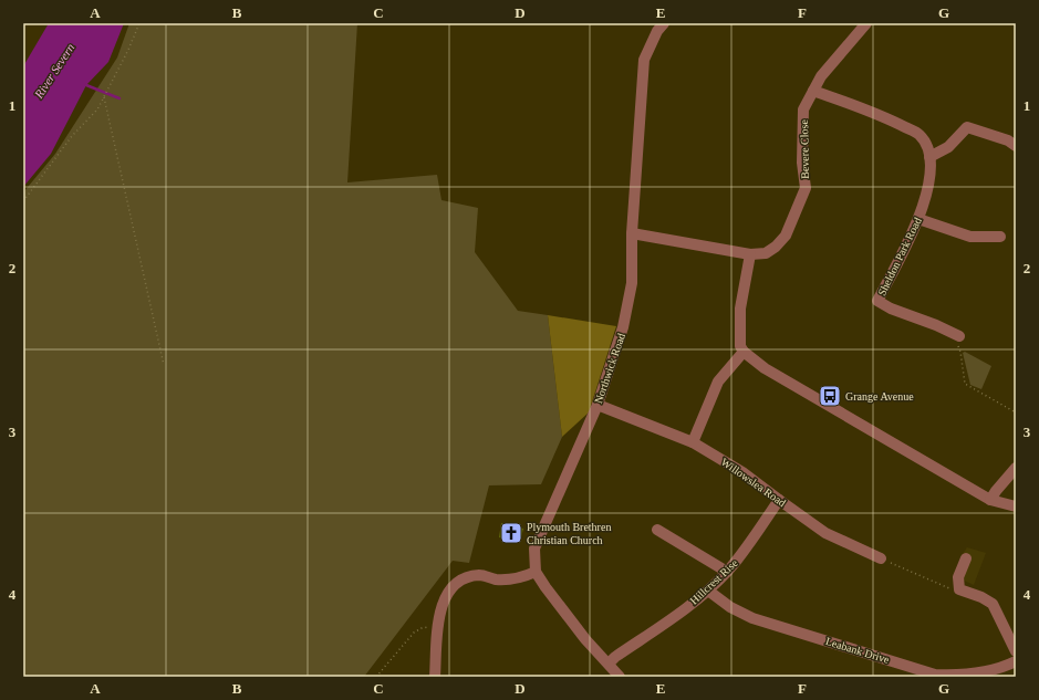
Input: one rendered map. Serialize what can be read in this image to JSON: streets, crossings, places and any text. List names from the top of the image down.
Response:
{
  "streets": {
    "street": [
      "Bevere Close",
      "Sheldon Park Road",
      "Northwick Road",
      "Willowslea Road",
      "Hillcrest Rise",
      "Leabank Drive"
    ]
  },
  "crossings": [
    ["Bevere Close", "Sheldon Park Road"],
    ["Bevere Close", "Northwick Road"],
    ["Northwick Road", "Willowslea Road"],
    ["Willowslea Road", "Hillcrest Rise"],
    ["Hillcrest Rise", "Leabank Drive"]
  ],
  "water": ["River Severn"],
  "places": {
    "bus stop": ["Grange Avenue"],
    "church": ["Plymouth Brethren Christian Church"]
  },
  "grid": {
    "columns": [
      "A",
      "B",
      "C",
      "D",
      "E",
      "F",
      "G"
    ],
    "rows": [
      "1",
      "2",
      "3",
      "4"
    ]
  }
}
